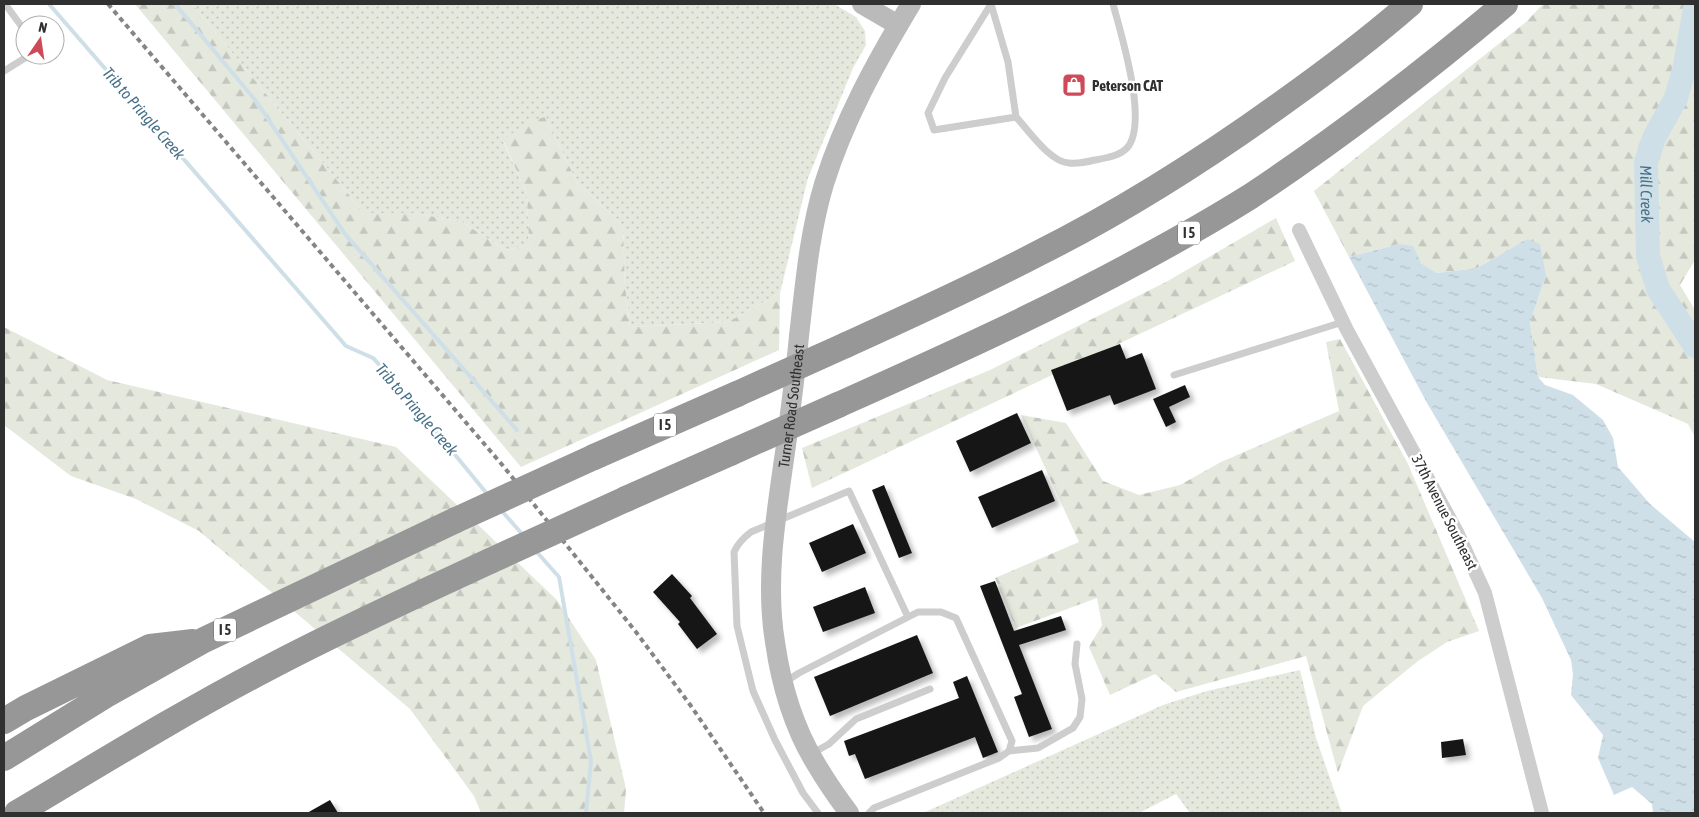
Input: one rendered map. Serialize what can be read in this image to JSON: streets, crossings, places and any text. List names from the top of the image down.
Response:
{
  "streets": {
    "highway": ["I 5"],
    "main road": ["Turner Road Southeast"],
    "street": ["37th Avenue Southeast"]
  },
  "water": ["Trib to Pringle Creek", "Mill Creek"],
  "places": {
    "shop": ["Peterson CAT"]
  },
  "north": "top"
}
